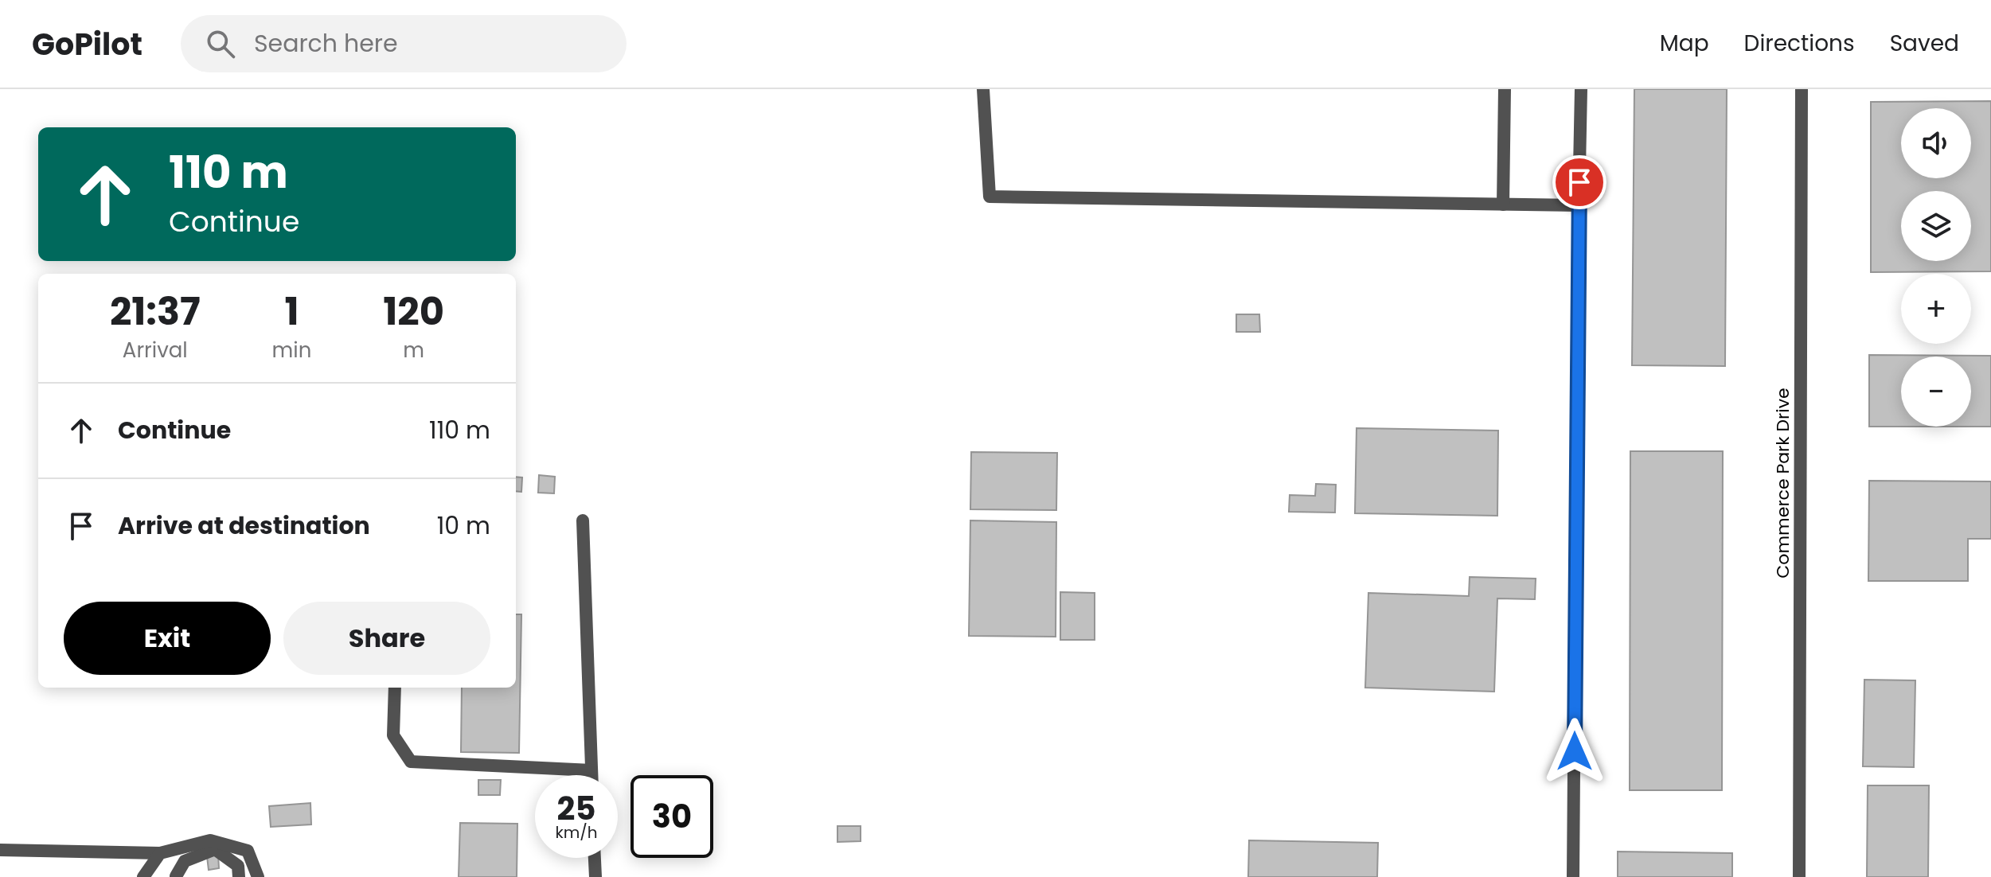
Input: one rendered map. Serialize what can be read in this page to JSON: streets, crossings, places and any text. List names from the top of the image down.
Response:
{
  "streets": {
    "street": ["Commerce Park Drive"]
  },
  "page": {
    "header": "GoPilot",
    "search": "Search here",
    "nav": ["Map", "Directions", "Saved"],
    "map_buttons": ["+", "−"],
    "turn": ["110 m", "Continue"],
    "eta": [
      "21:37",
      "Arrival",
      "1",
      "min",
      "120",
      "m"
    ],
    "list": [
      {
        "name": "Continue",
        "value": "110 m"
      },
      {
        "name": "Arrive at destination",
        "value": "10 m"
      }
    ],
    "buttons": ["Exit", "Share"],
    "speed": "25 km/h",
    "limit": "30"
  }
}
